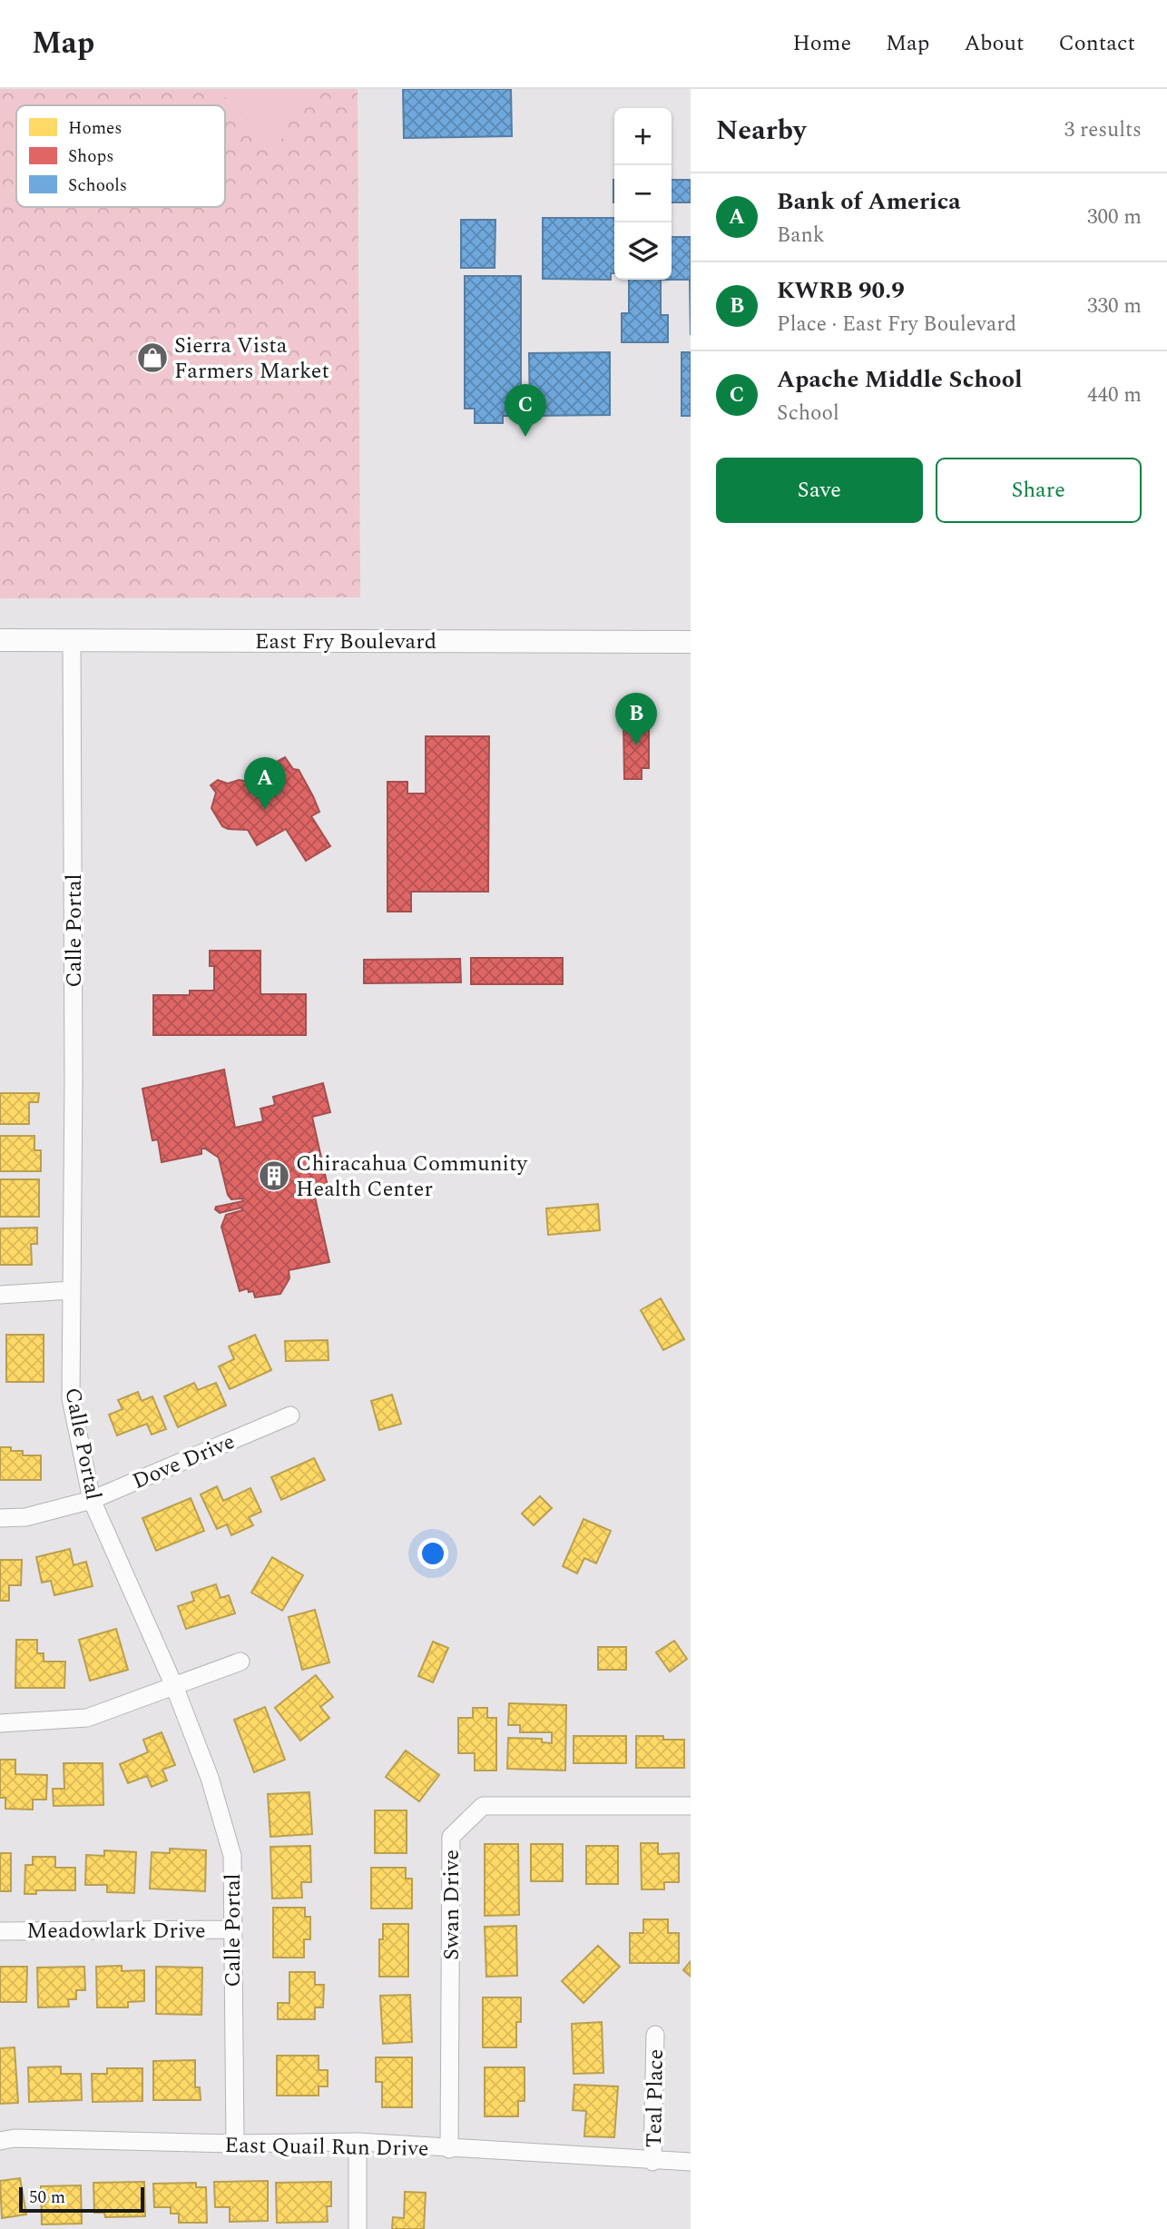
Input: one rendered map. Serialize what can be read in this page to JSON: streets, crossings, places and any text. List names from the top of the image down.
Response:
{
  "streets": {
    "main road": ["East Fry Boulevard"],
    "street": [
      "Calle Portal",
      "Dove Drive",
      "Swan Drive",
      "Meadowlark Drive",
      "Teal Place",
      "East Quail Run Drive"
    ]
  },
  "crossings": [
    ["East Fry Boulevard", "Calle Portal"],
    ["Calle Portal", "Dove Drive"],
    ["Calle Portal", "Meadowlark Drive"],
    ["Calle Portal", "East Quail Run Drive"],
    ["Swan Drive", "East Quail Run Drive"],
    ["Teal Place", "East Quail Run Drive"]
  ],
  "places": {
    "shop": ["Sierra Vista Farmers Market"],
    "building": ["Chiracahua Community Health Center"]
  },
  "legend": ["Homes", "Shops", "Schools"],
  "scale_bar": "50 m",
  "page": {
    "header": "Map",
    "nav": [
      "Home",
      "Map",
      "About",
      "Contact"
    ],
    "heading": ["Nearby", "3 results"],
    "map_buttons": ["+", "−"],
    "list": [
      {
        "mark": "A",
        "name": "Bank of America",
        "note": "Bank",
        "value": "300 m"
      },
      {
        "mark": "B",
        "name": "KWRB 90.9",
        "note": "Place · East Fry Boulevard",
        "value": "330 m"
      },
      {
        "mark": "C",
        "name": "Apache Middle School",
        "note": "School",
        "value": "440 m"
      }
    ],
    "pins": ["C", "B", "A"],
    "buttons": ["Save", "Share"],
    "scale": "50 m"
  }
}
